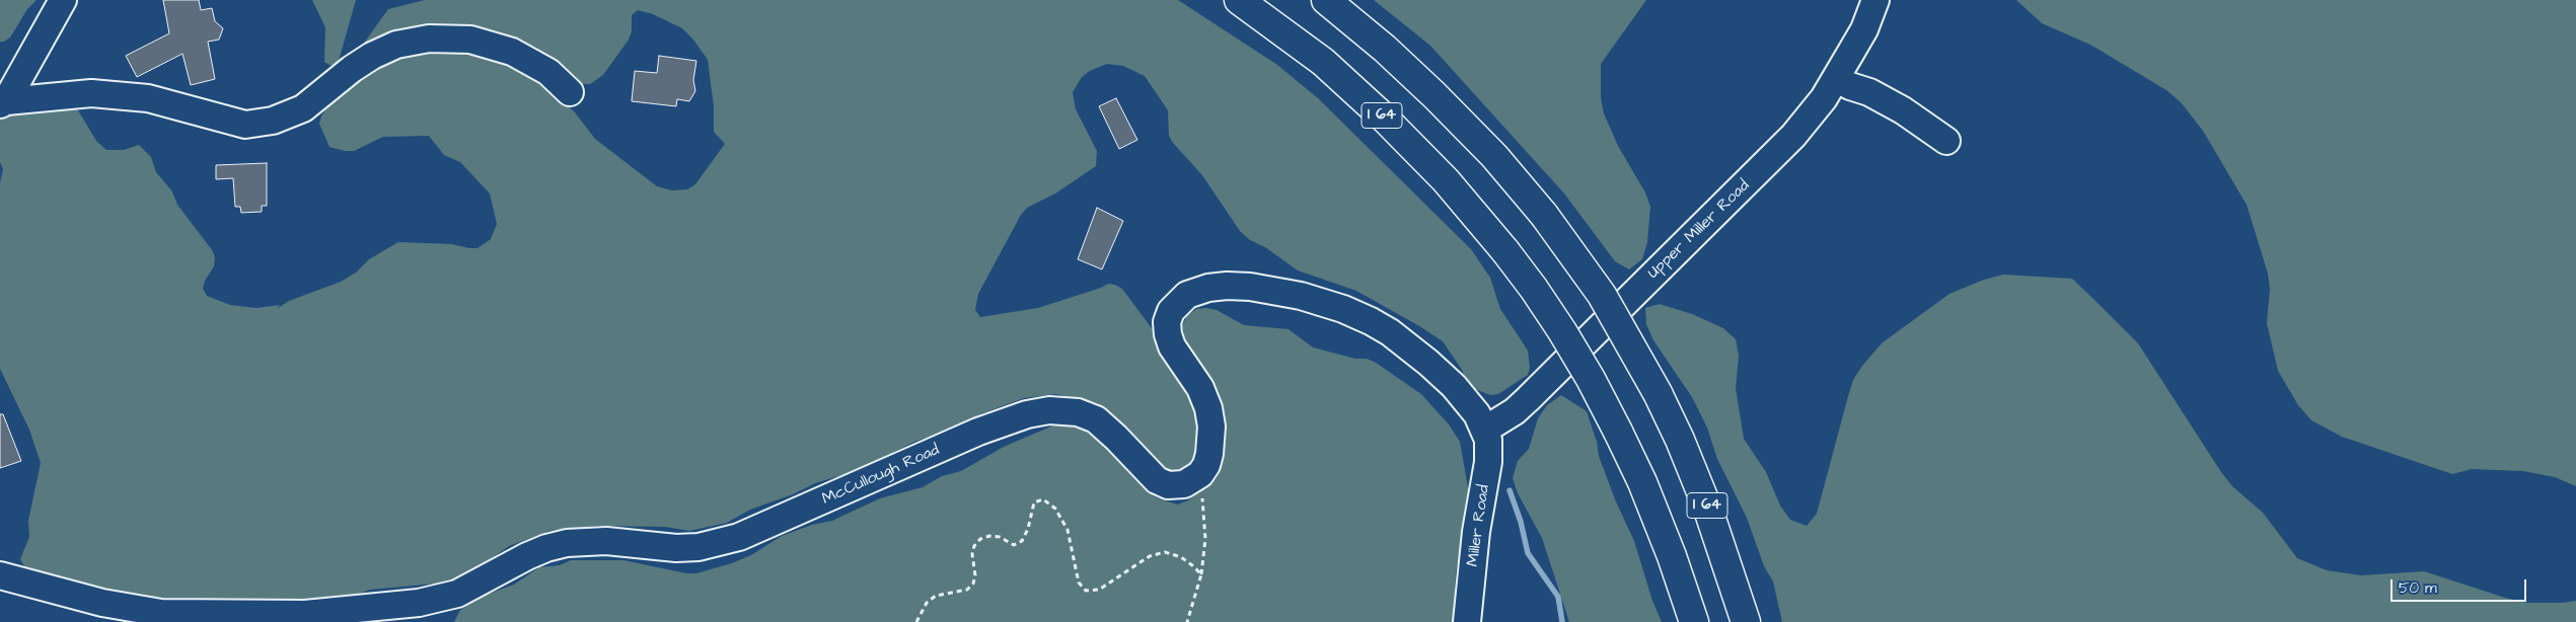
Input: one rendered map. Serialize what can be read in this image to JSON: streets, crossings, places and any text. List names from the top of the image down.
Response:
{
  "streets": {
    "highway": ["I 64"],
    "street": ["Upper Miller Road", "McCullough Road", "Miller Road"]
  },
  "crossings": [
    ["Upper Miller Road", "McCullough Road"],
    ["Upper Miller Road", "Miller Road"],
    ["McCullough Road", "Miller Road"]
  ],
  "scale_bar": "50 m"
}
